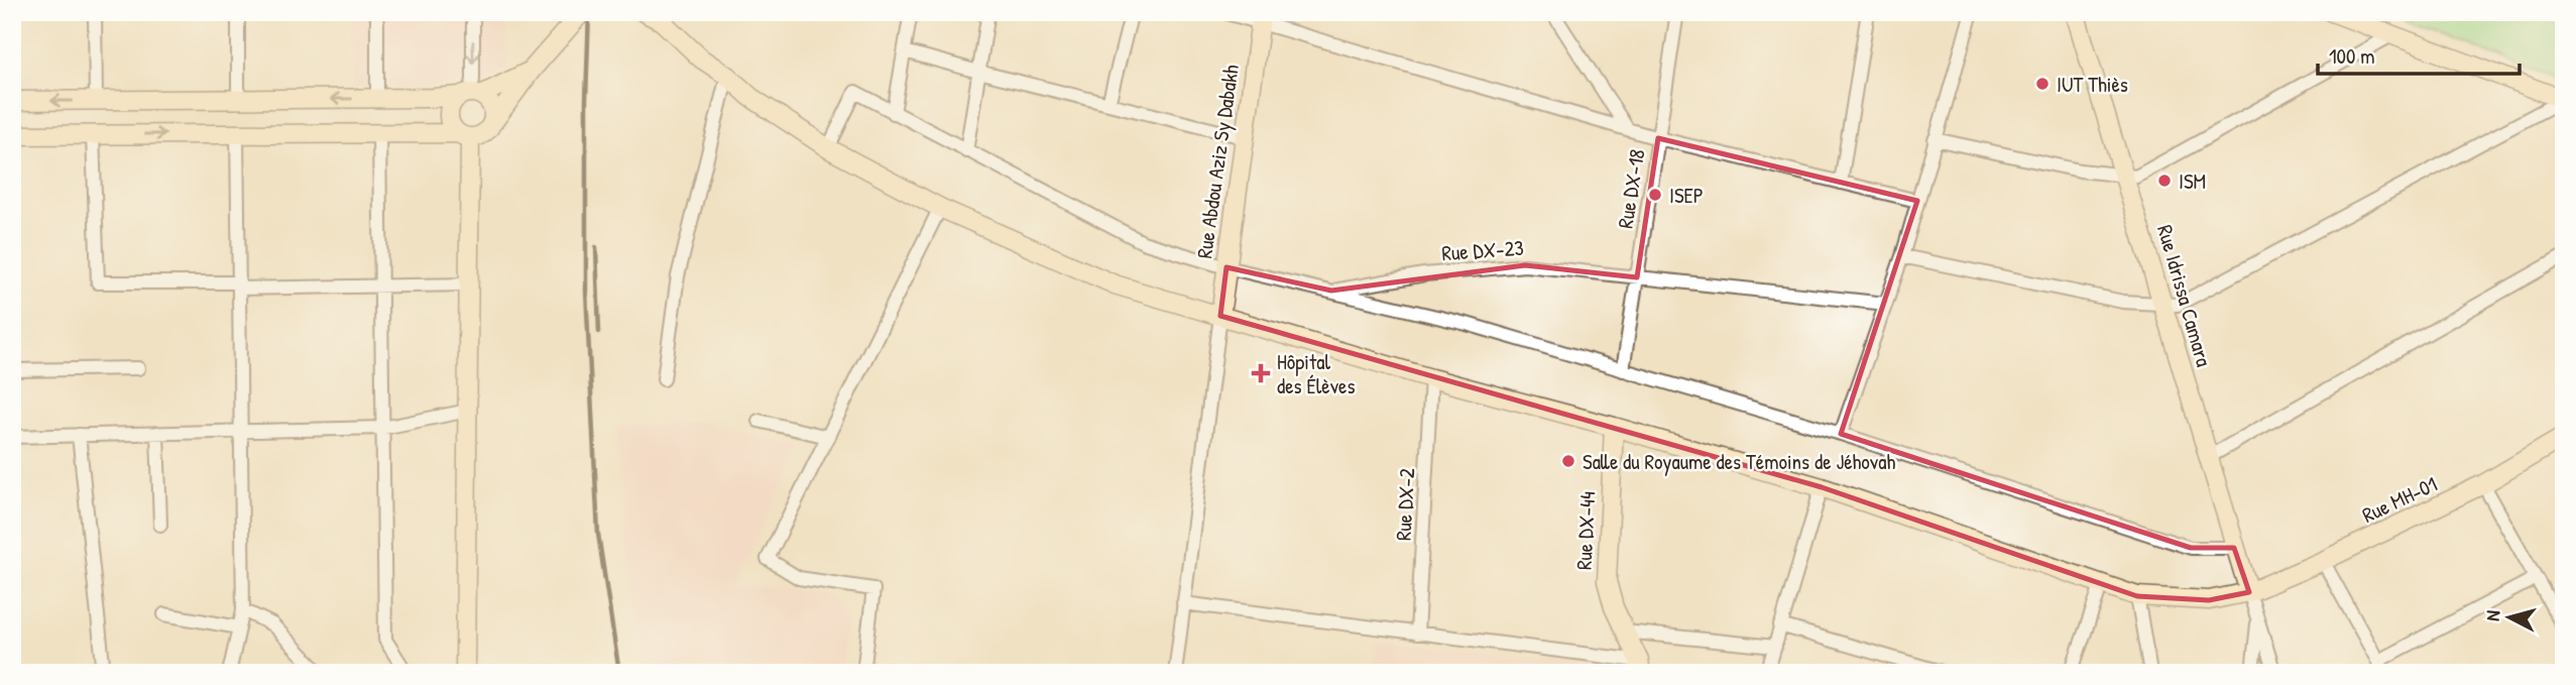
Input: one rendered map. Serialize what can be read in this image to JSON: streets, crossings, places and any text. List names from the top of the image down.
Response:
{
  "streets": {
    "main road": [
      "Rue Abdou Aziz Sy Dabakh",
      "Rue Idrissa Camara",
      "Rue MH-01",
      "Rue DX-44"
    ],
    "street": ["Rue DX-18", "Rue DX-23", "Rue DX-2"]
  },
  "crossings": [
    ["Rue Abdou Aziz Sy Dabakh", "Rue MH-01"],
    ["Rue DX-18", "Rue DX-23"],
    ["Rue Idrissa Camara", "Rue MH-01"],
    ["Rue MH-01", "Rue DX-2"],
    ["Rue MH-01", "Rue DX-44"]
  ],
  "places": {
    "other": [
      "IUT Thiès",
      "ISM",
      "ISEP",
      "Salle du Royaume des Témoins de Jéhovah"
    ],
    "health": ["Hôpital des Élèves"]
  },
  "scale_bar": "100 m",
  "north": "left"
}
